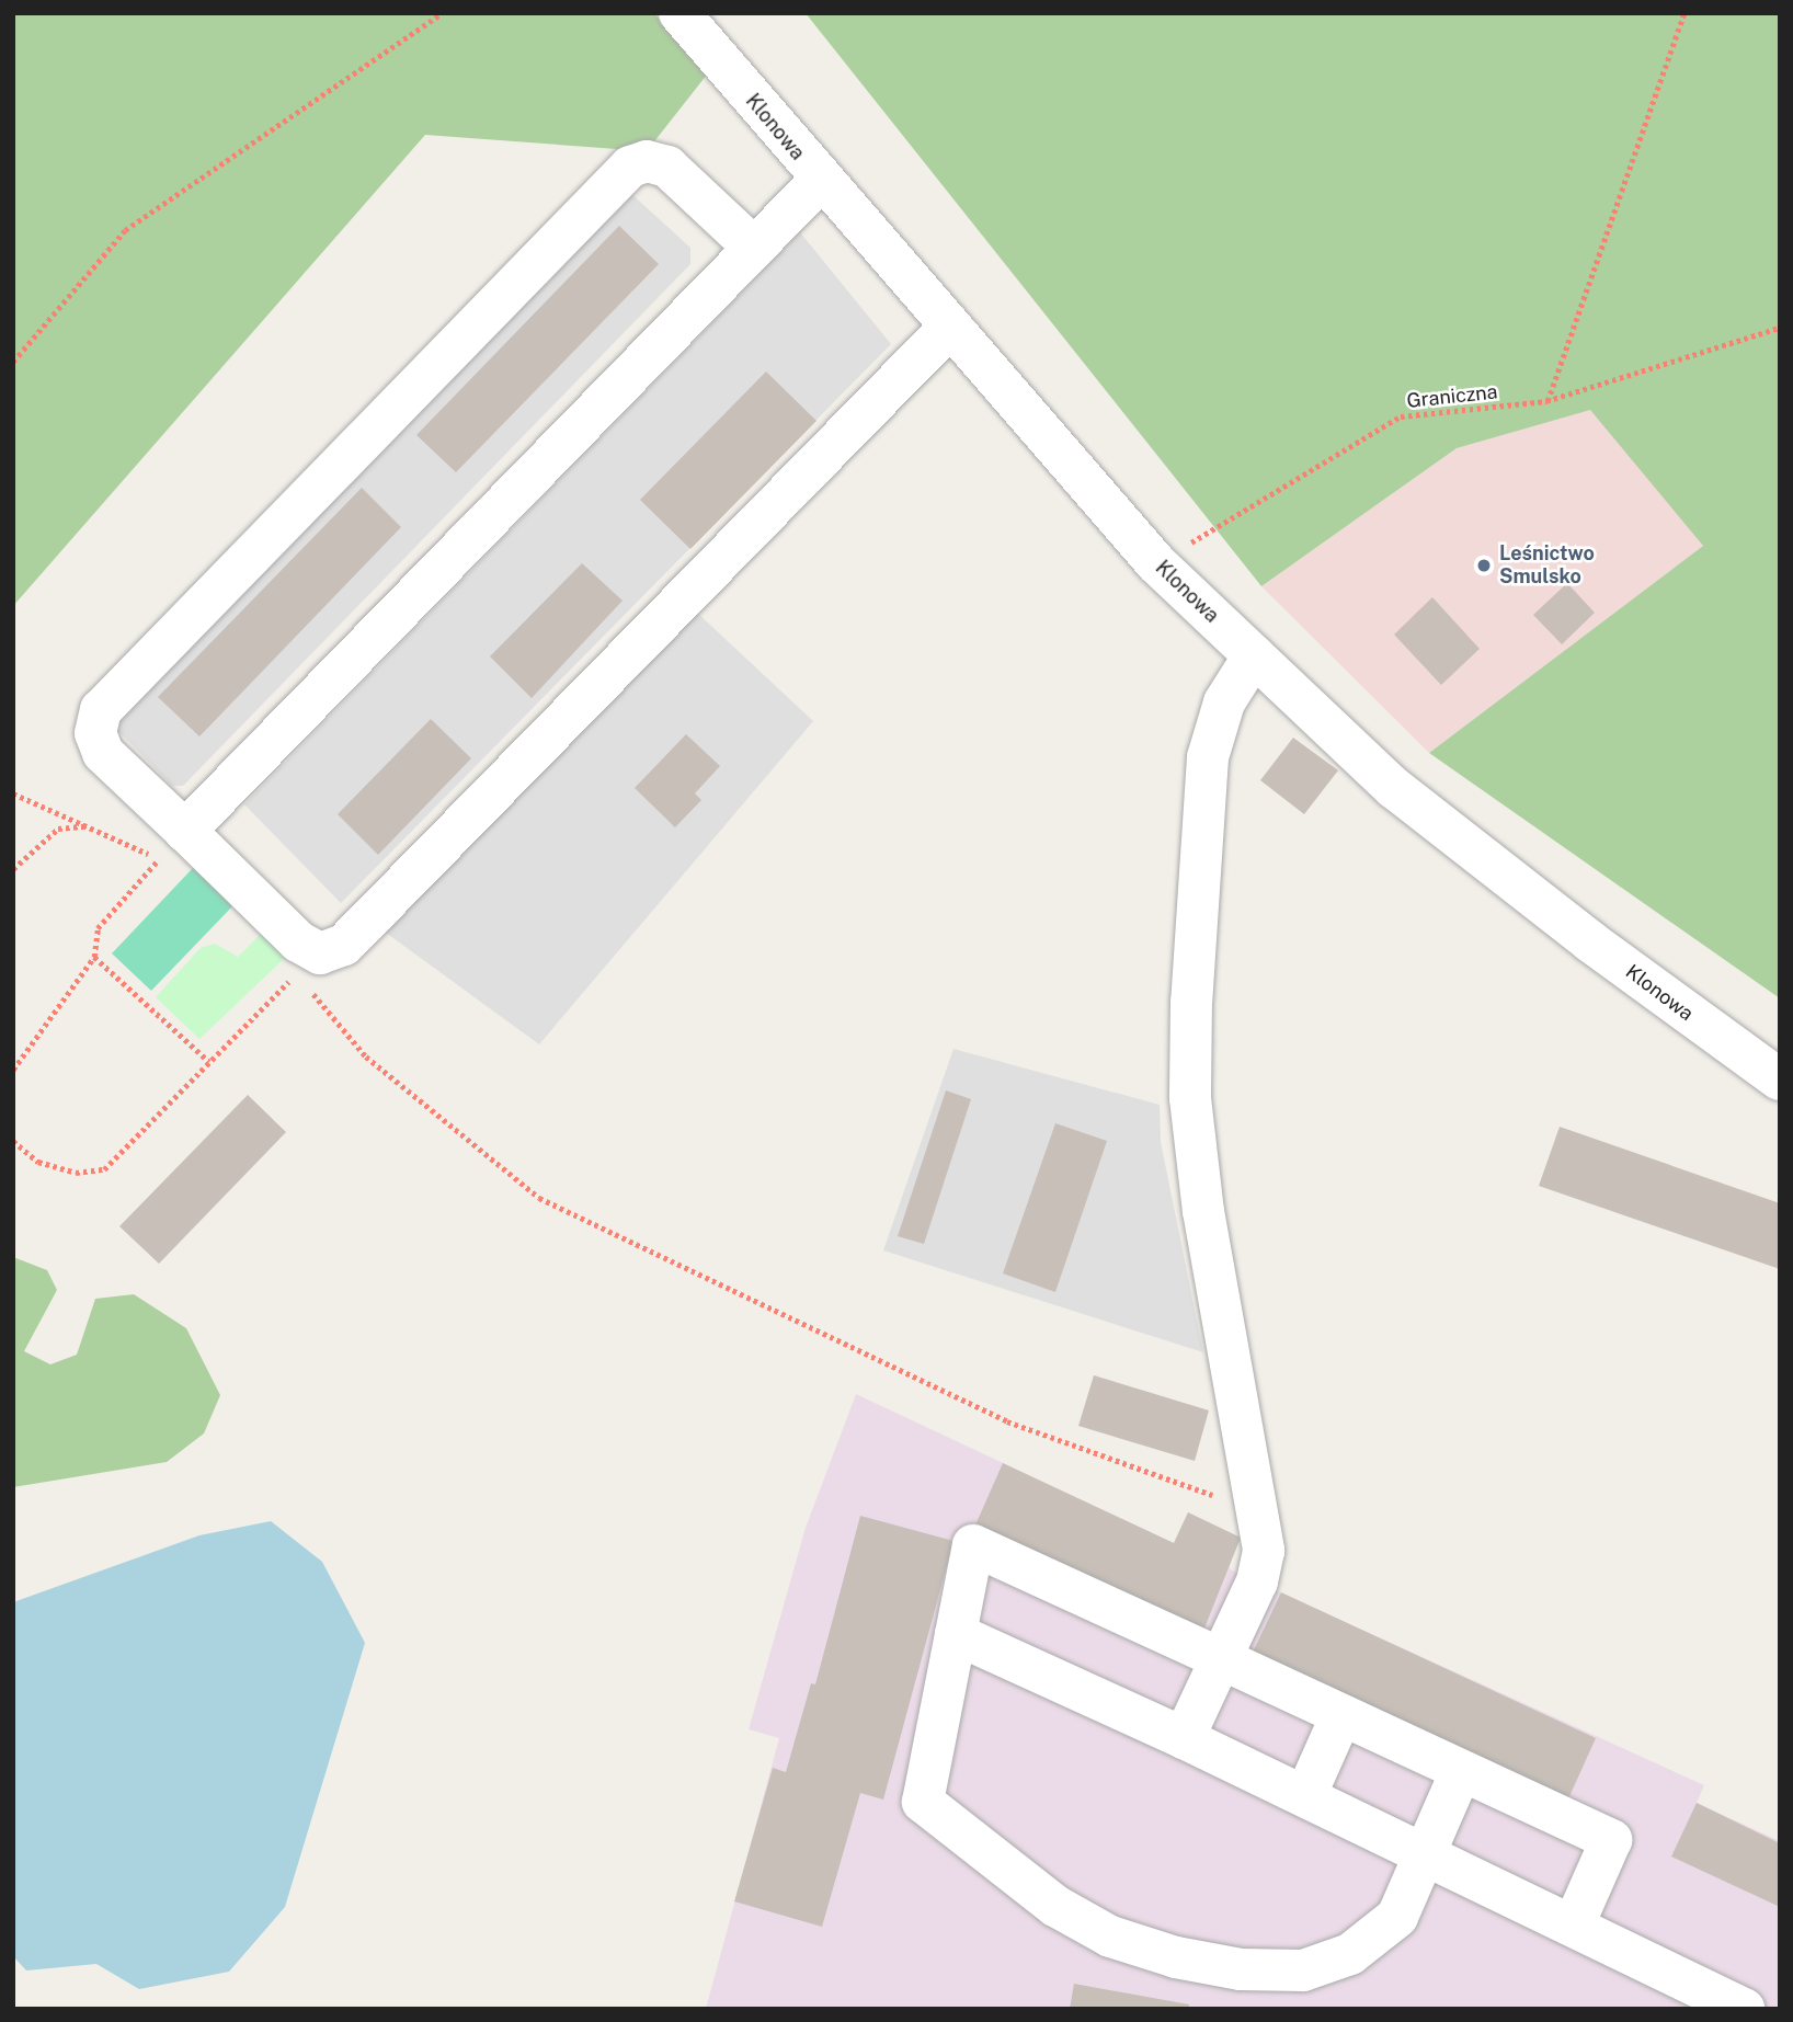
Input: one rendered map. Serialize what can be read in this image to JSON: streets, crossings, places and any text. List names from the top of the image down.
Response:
{
  "streets": {
    "street": ["Klonowa"],
    "path": ["Graniczna"]
  },
  "crossings": [
    ["Klonowa", "Graniczna"]
  ],
  "places": ["Leśnictwo Smulsko"]
}
